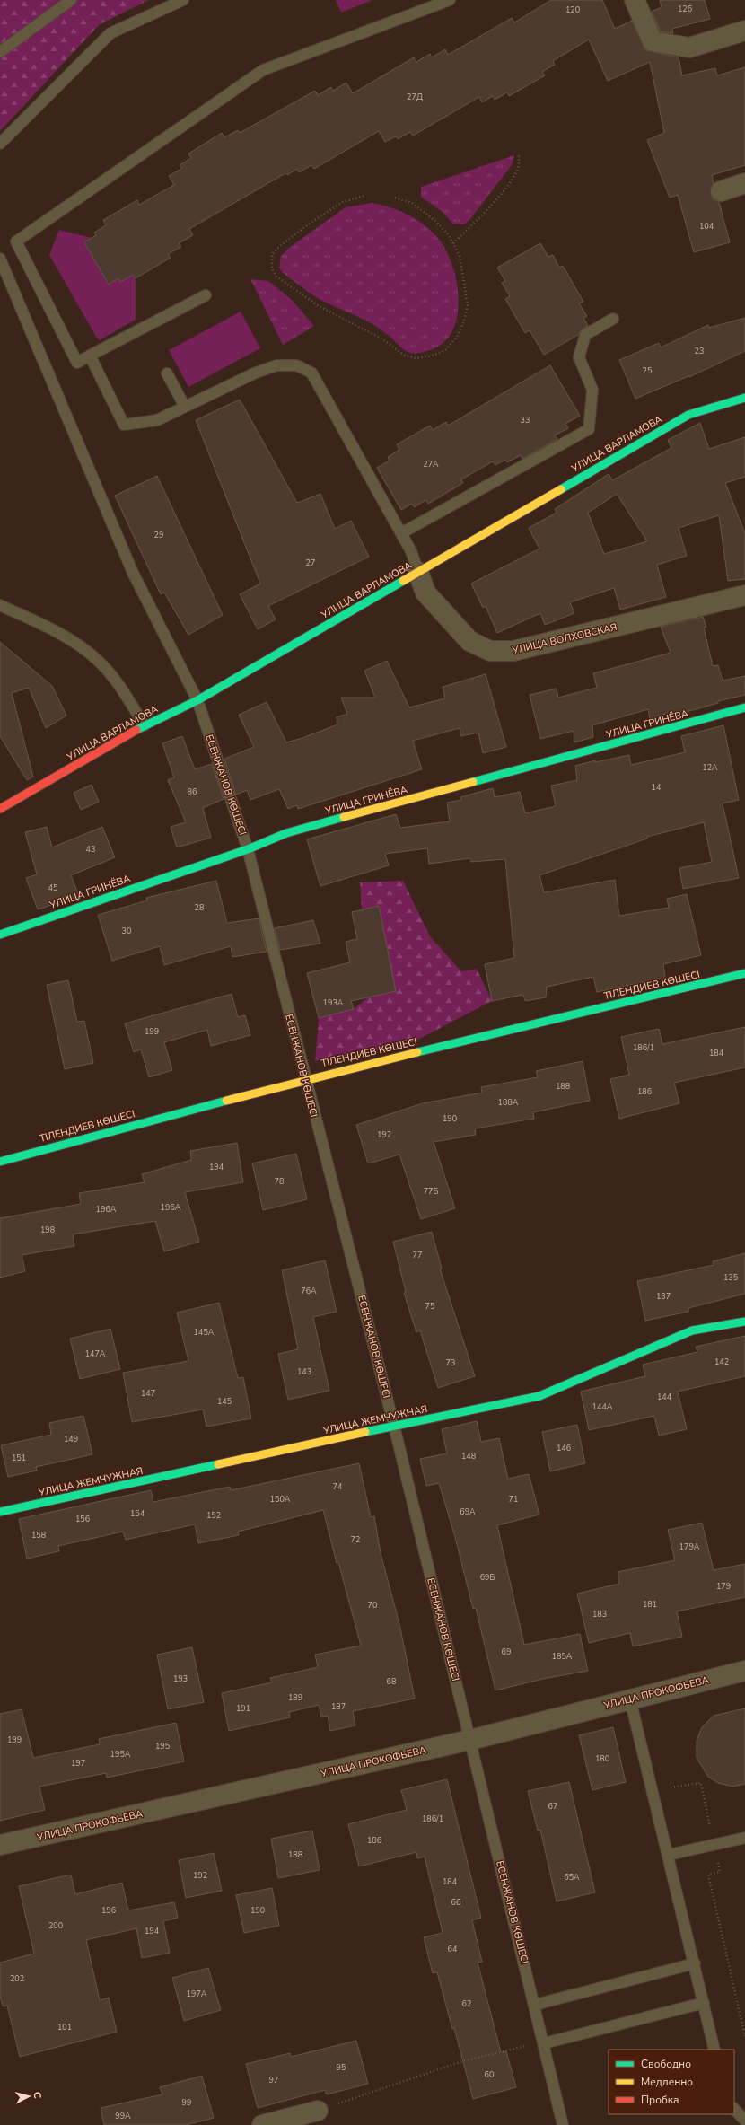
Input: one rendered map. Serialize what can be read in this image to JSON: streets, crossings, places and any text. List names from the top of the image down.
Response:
{
  "streets": {
    "street": [
      "УЛИЦА ВАРЛАМОВА",
      "УЛИЦА ВОЛХОВСКАЯ",
      "УЛИЦА ГРИНЁВА",
      "ТІЛЕНДИЕВ КӨШЕСІ",
      "УЛИЦА ЖЕМЧУЖНАЯ",
      "УЛИЦА ПРОКОФЬЕВА"
    ],
    "lane": ["ЕСЕНЖАНОВ КӨШЕСІ"]
  },
  "crossings": [
    ["УЛИЦА ВАРЛАМОВА", "УЛИЦА ВОЛХОВСКАЯ"],
    ["УЛИЦА ВАРЛАМОВА", "ЕСЕНЖАНОВ КӨШЕСІ"],
    ["УЛИЦА ГРИНЁВА", "ЕСЕНЖАНОВ КӨШЕСІ"],
    ["ЕСЕНЖАНОВ КӨШЕСІ", "ТІЛЕНДИЕВ КӨШЕСІ"],
    ["ЕСЕНЖАНОВ КӨШЕСІ", "УЛИЦА ЖЕМЧУЖНАЯ"],
    ["ЕСЕНЖАНОВ КӨШЕСІ", "УЛИЦА ПРОКОФЬЕВА"]
  ],
  "house_numbers": [
    "126",
    "120",
    "27Д",
    "104",
    "23",
    "25",
    "33",
    "27А",
    "29",
    "27",
    "12А",
    "14",
    "86",
    "43",
    "45",
    "28",
    "30",
    "193А",
    "199",
    "186/1",
    "184",
    "188",
    "186",
    "188А",
    "190",
    "192",
    "194",
    "78",
    "77Б",
    "196А",
    "196А",
    "198",
    "77",
    "135",
    "76А",
    "137",
    "75",
    "145А",
    "147А",
    "142",
    "73",
    "143",
    "147",
    "144",
    "145",
    "144А",
    "149",
    "146",
    "148",
    "151",
    "74",
    "150А",
    "71",
    "69А",
    "154",
    "152",
    "156",
    "158",
    "72",
    "179А",
    "69Б",
    "179",
    "181",
    "70",
    "183",
    "69",
    "185А",
    "193",
    "68",
    "189",
    "187",
    "191",
    "199",
    "195",
    "195А",
    "180",
    "197",
    "67",
    "186/1",
    "186",
    "188",
    "192",
    "65А",
    "184",
    "66",
    "196",
    "190",
    "200",
    "194",
    "64",
    "202",
    "197А",
    "62",
    "101",
    "95",
    "60",
    "97",
    "99",
    "99А"
  ],
  "legend": ["Свободно", "Медленно", "Пробка"],
  "north": "right"
}
